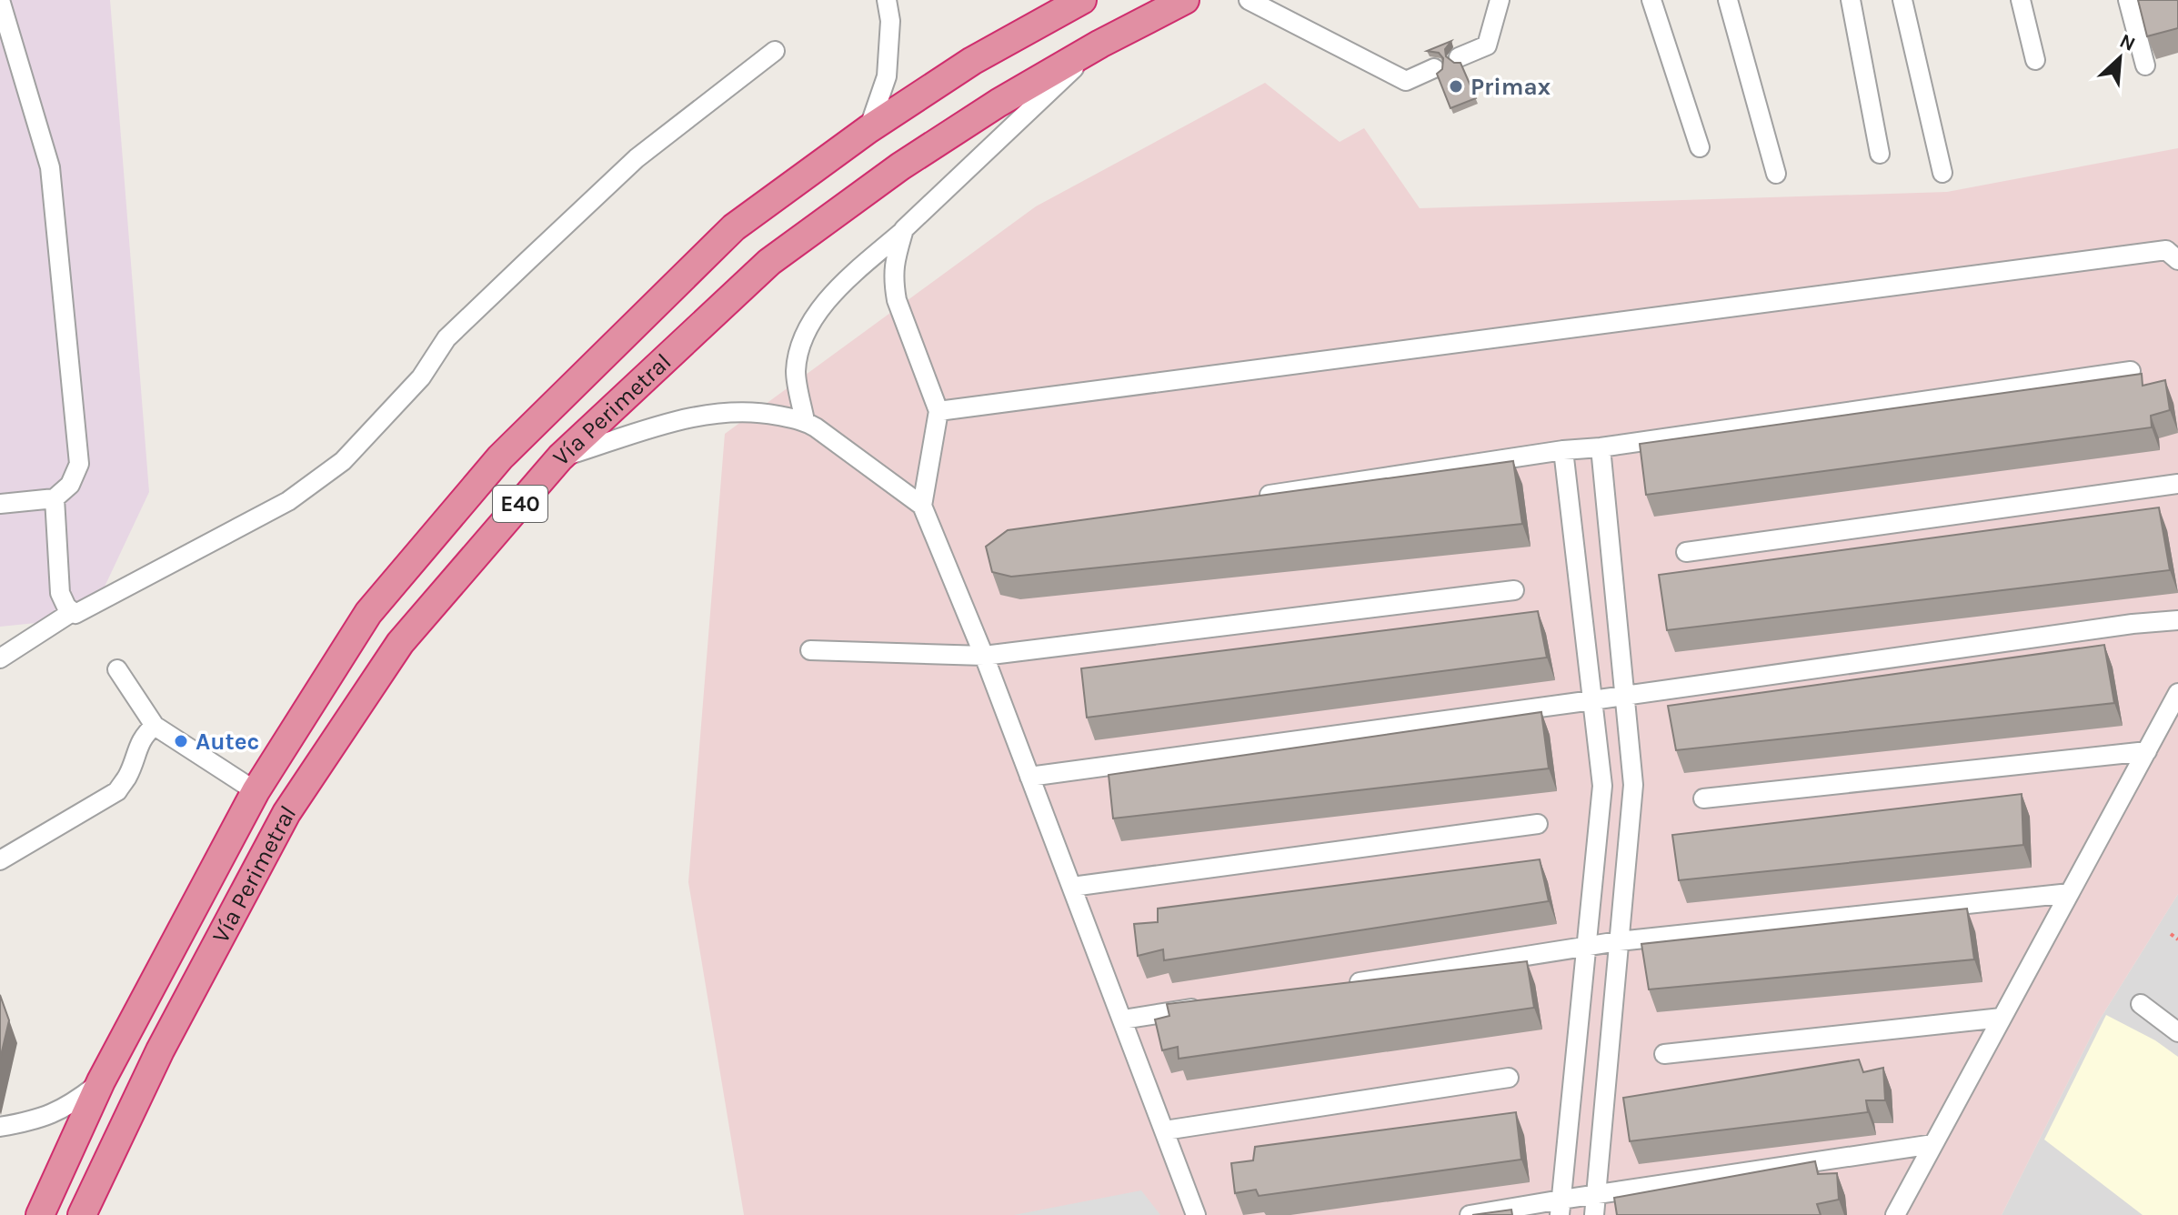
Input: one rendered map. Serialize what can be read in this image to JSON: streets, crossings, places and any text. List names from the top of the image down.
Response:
{
  "streets": {
    "highway": ["Vía Perimetral", "E40"]
  },
  "places": ["Primax", "Autec"],
  "north": "top right"
}
